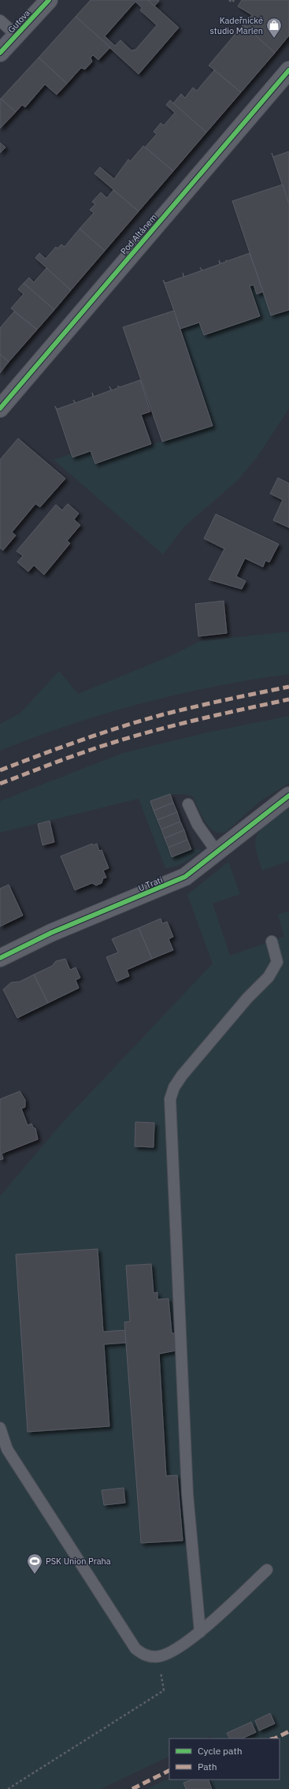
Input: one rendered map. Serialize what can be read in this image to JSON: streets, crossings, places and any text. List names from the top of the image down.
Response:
{
  "streets": {
    "street": ["Gutova", "Pod Altánem", "U Trati"]
  },
  "places": {
    "shop": ["Kadeřnické studio Marlen"],
    "sports": ["PSK Union Praha"]
  },
  "legend": ["Cycle path", "Path"]
}
